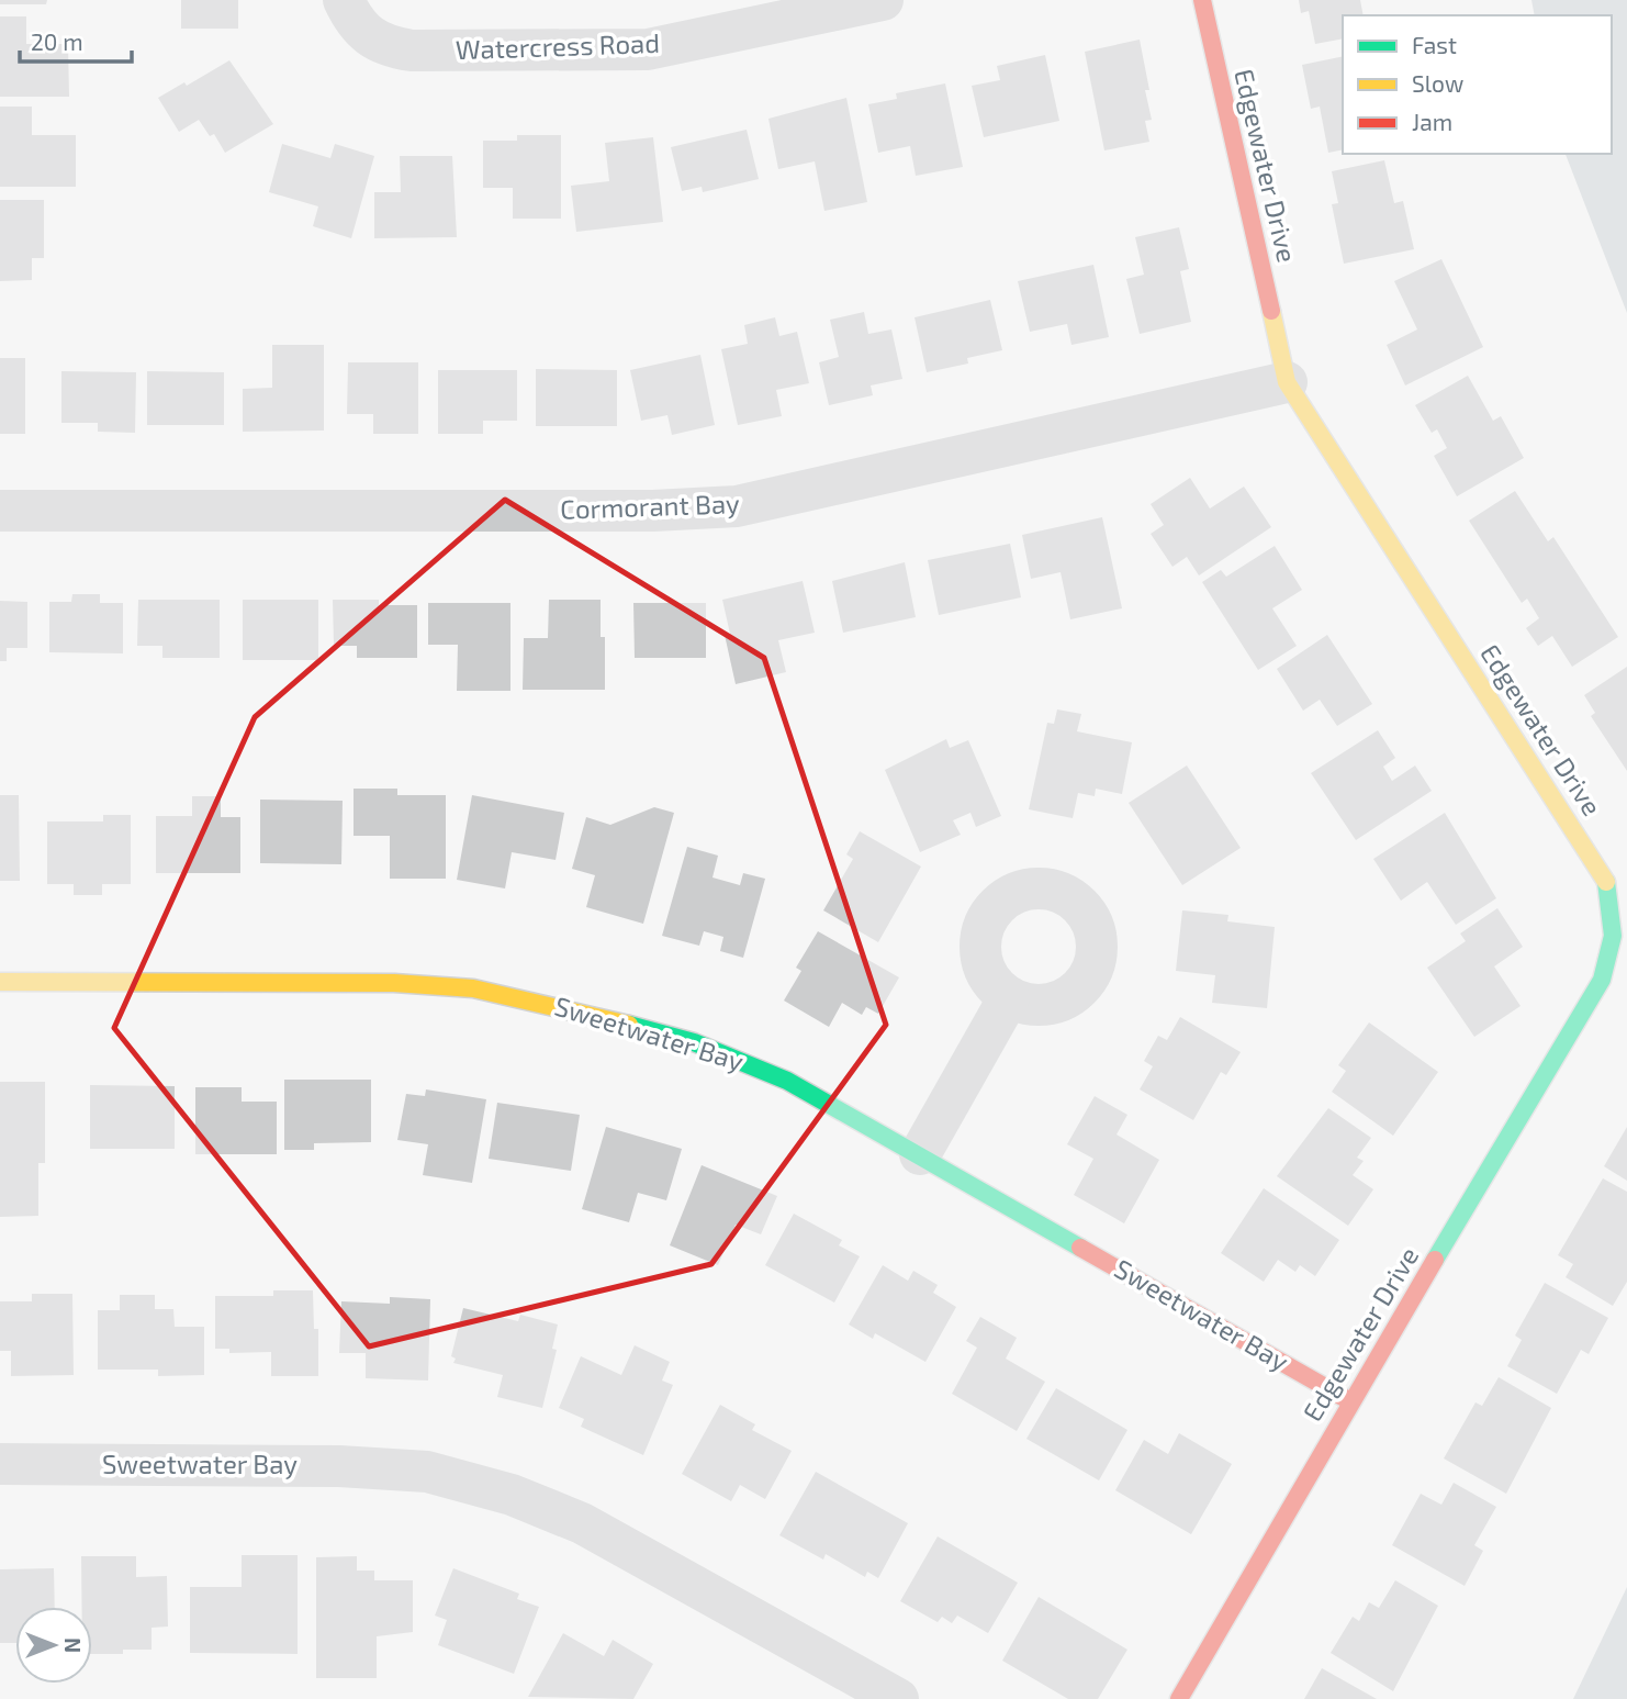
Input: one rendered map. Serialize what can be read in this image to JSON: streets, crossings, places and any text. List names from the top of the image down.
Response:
{
  "streets": {
    "street": [
      "Watercress Road",
      "Edgewater Drive",
      "Cormorant Bay",
      "Sweetwater Bay"
    ]
  },
  "crossings": [
    ["Edgewater Drive", "Cormorant Bay"],
    ["Edgewater Drive", "Sweetwater Bay"]
  ],
  "legend": ["Fast", "Slow", "Jam"],
  "scale_bar": "20 m",
  "north": "right"
}
